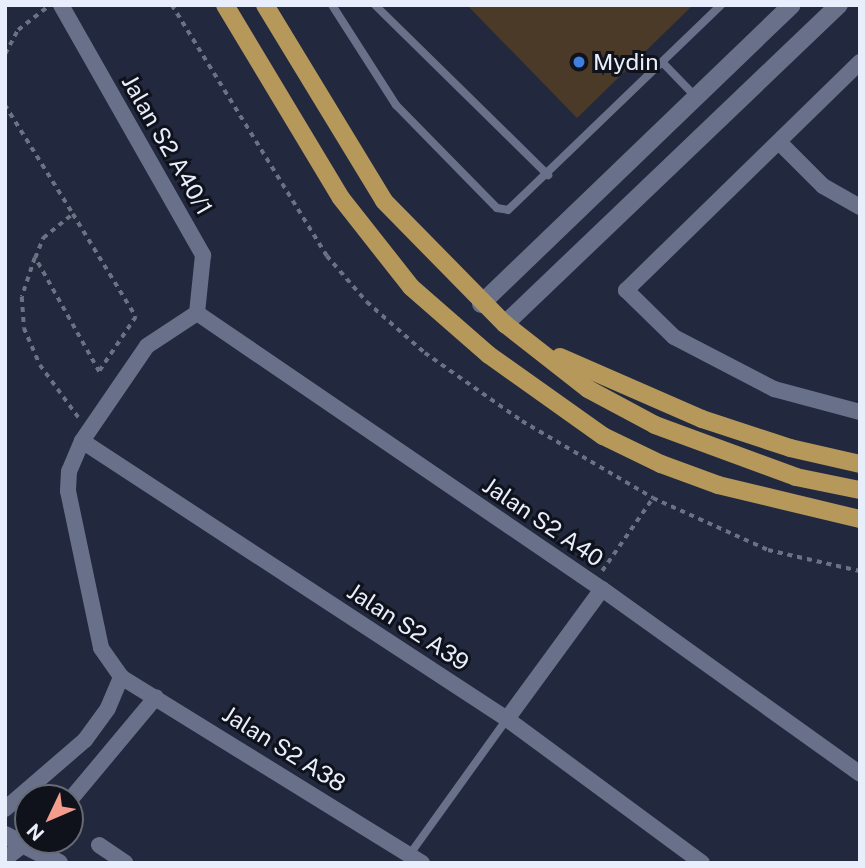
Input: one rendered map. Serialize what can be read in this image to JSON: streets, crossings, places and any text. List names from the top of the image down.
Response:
{
  "streets": {
    "street": [
      "Jalan S2 A40/1",
      "Jalan S2 A40",
      "Jalan S2 A39",
      "Jalan S2 A38"
    ]
  },
  "crossings": [
    ["Jalan S2 A40/1", "Jalan S2 A40"]
  ],
  "places": ["Mydin"],
  "north": "bottom left"
}
